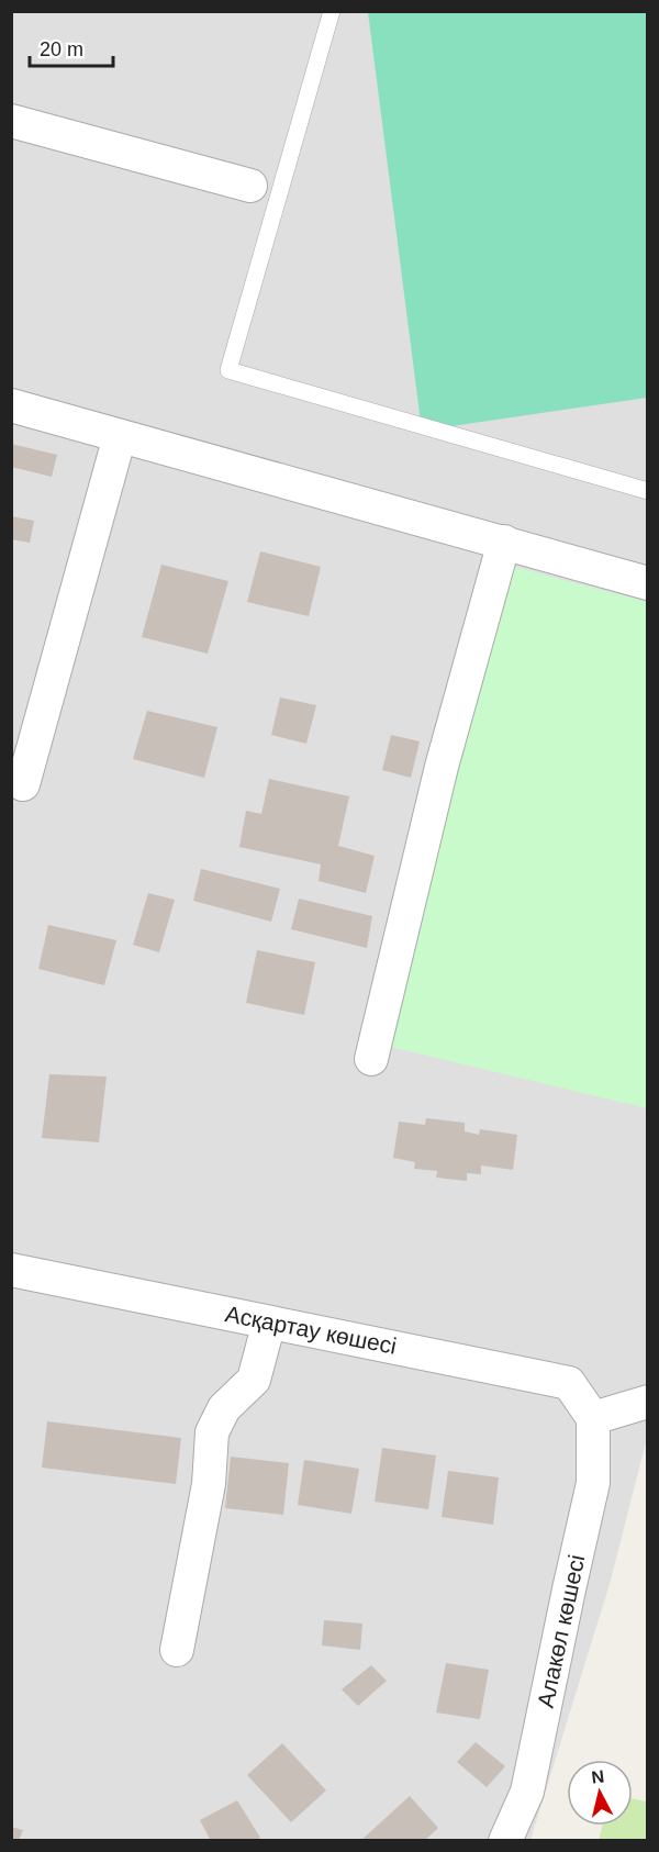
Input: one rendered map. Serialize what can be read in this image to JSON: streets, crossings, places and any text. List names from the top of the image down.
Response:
{
  "streets": {
    "street": ["Асқартау көшесі", "Алакөл көшесі"]
  },
  "crossings": [
    ["Асқартау көшесі", "Алакөл көшесі"]
  ],
  "scale_bar": "20 m",
  "north": "top"
}
